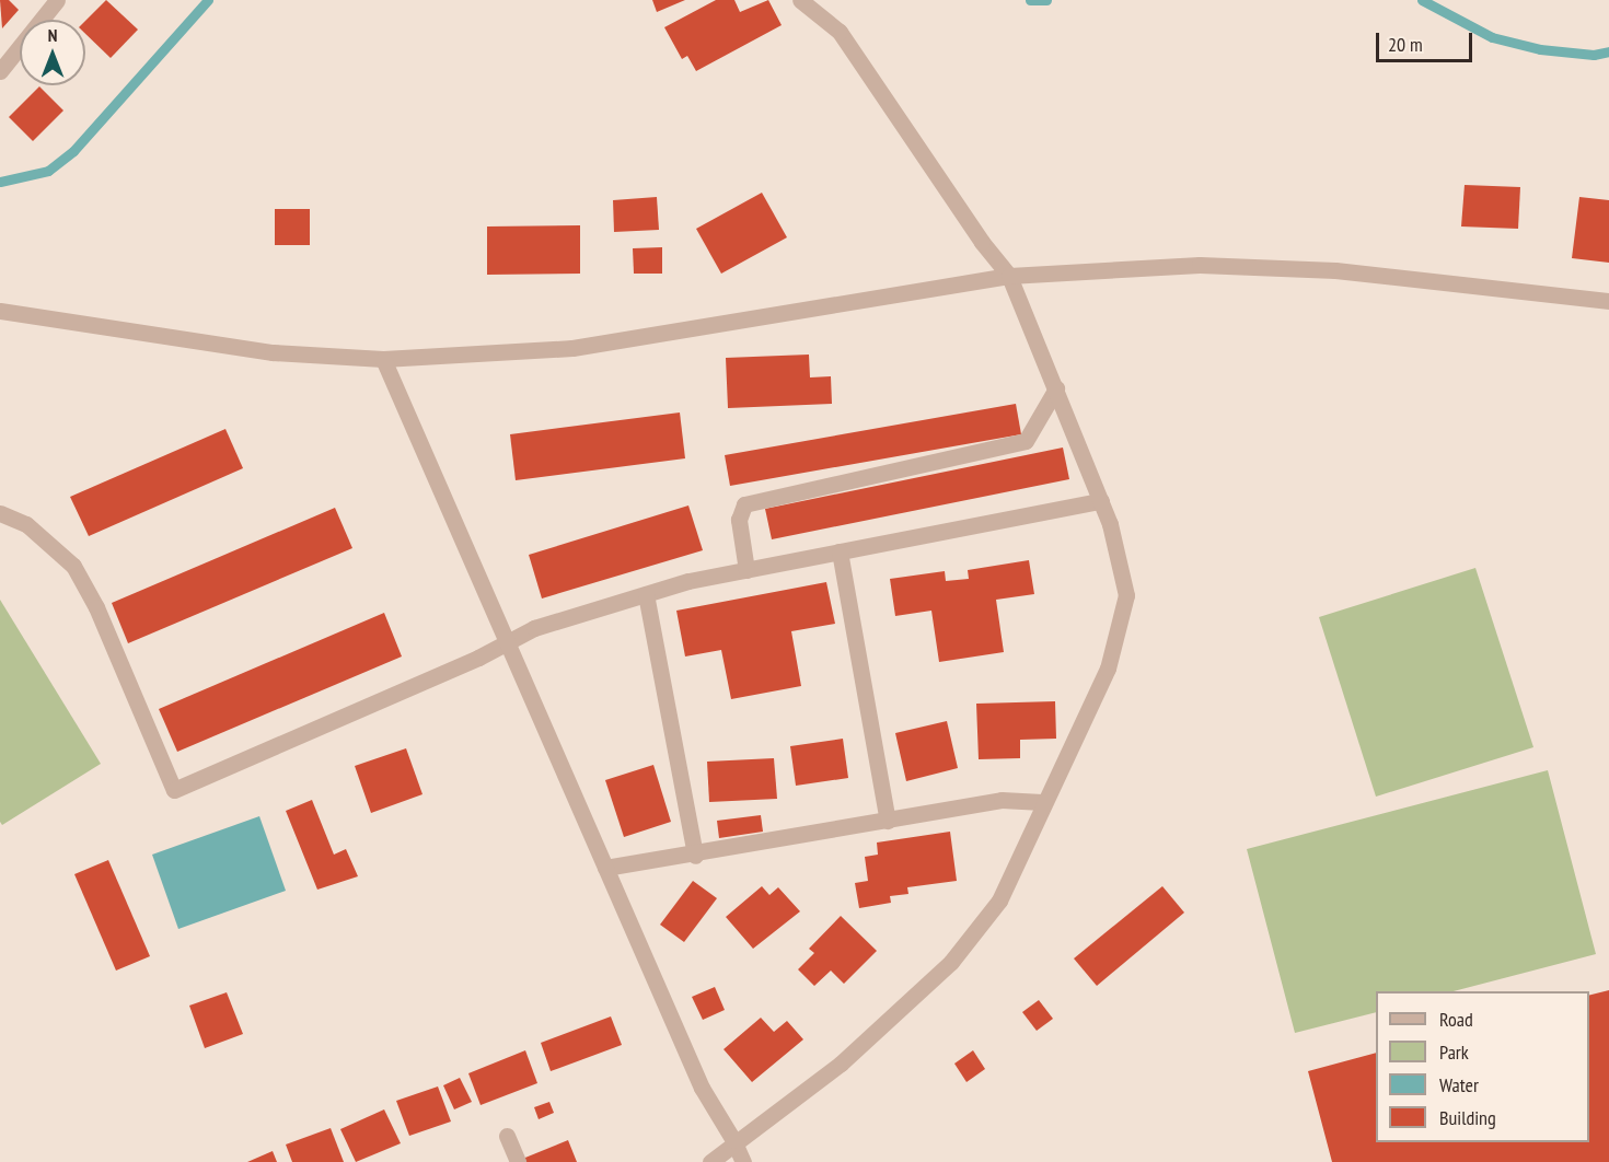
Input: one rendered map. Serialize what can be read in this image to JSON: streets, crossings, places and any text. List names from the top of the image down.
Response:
{
  "legend": [
    "Road",
    "Park",
    "Water",
    "Building"
  ],
  "scale_bar": "20 m",
  "north": "top"
}
